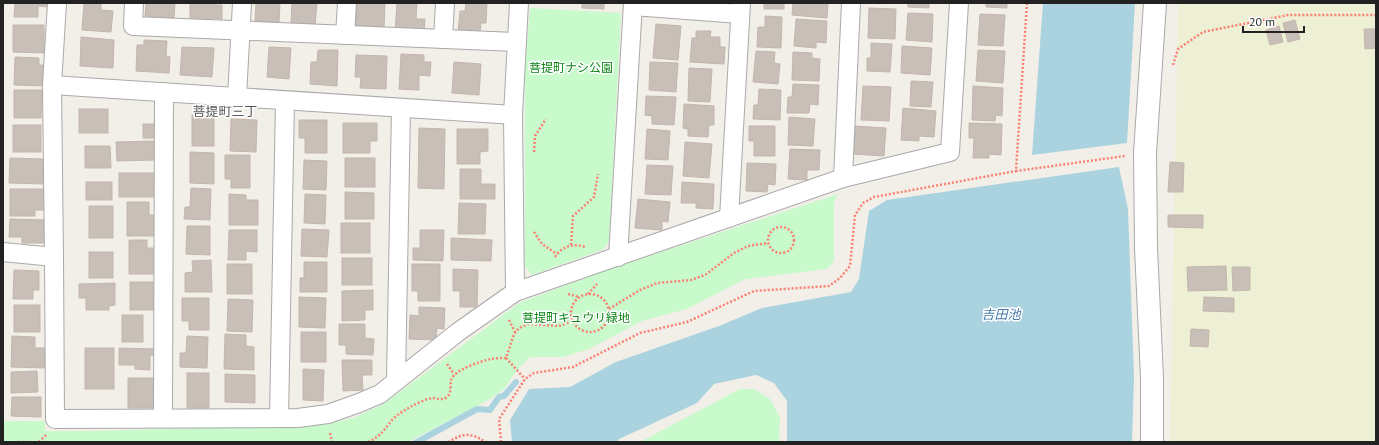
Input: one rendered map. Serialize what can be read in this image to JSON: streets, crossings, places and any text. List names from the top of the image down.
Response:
{
  "districts": ["菩提町三丁"],
  "water": ["吉田池"],
  "parks": ["菩提町ナシ公園", "菩提町キュウリ緑地"],
  "scale_bar": "20 m"
}
